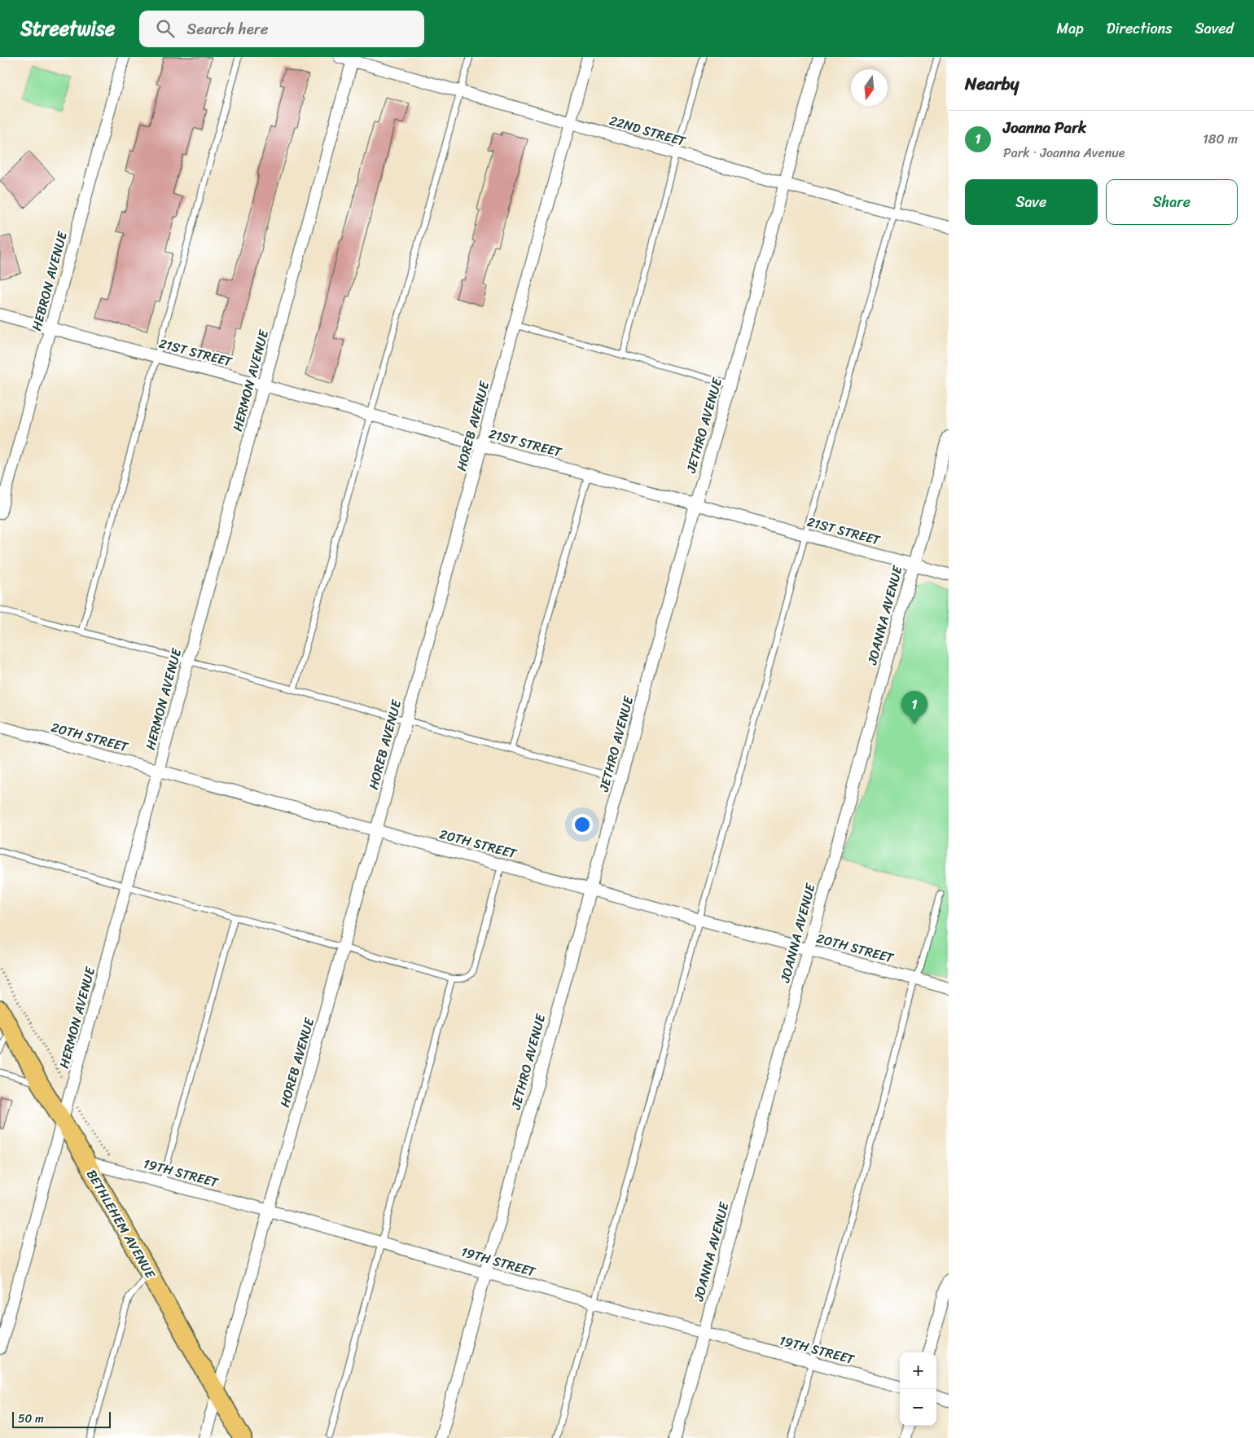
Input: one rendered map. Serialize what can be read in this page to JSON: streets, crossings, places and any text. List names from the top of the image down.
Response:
{
  "streets": {
    "main road": ["BETHLEHEM AVENUE"],
    "street": [
      "22ND STREET",
      "HEBRON AVENUE",
      "21ST STREET",
      "HERMON AVENUE",
      "JETHRO AVENUE",
      "HOREB AVENUE",
      "JOANNA AVENUE",
      "20TH STREET",
      "19TH STREET"
    ]
  },
  "crossings": [
    ["22ND STREET", "HERMON AVENUE"],
    ["22ND STREET", "JETHRO AVENUE"],
    ["22ND STREET", "HOREB AVENUE"],
    ["HEBRON AVENUE", "21ST STREET"],
    ["21ST STREET", "HERMON AVENUE"],
    ["21ST STREET", "JETHRO AVENUE"],
    ["21ST STREET", "HOREB AVENUE"],
    ["21ST STREET", "JOANNA AVENUE"],
    ["HERMON AVENUE", "20TH STREET"],
    ["HERMON AVENUE", "BETHLEHEM AVENUE"],
    ["JETHRO AVENUE", "20TH STREET"],
    ["JETHRO AVENUE", "19TH STREET"],
    ["HOREB AVENUE", "20TH STREET"],
    ["HOREB AVENUE", "19TH STREET"],
    ["HOREB AVENUE", "BETHLEHEM AVENUE"],
    ["JOANNA AVENUE", "20TH STREET"],
    ["JOANNA AVENUE", "19TH STREET"],
    ["19TH STREET", "BETHLEHEM AVENUE"]
  ],
  "scale_bar": "50 m",
  "north": "bottom",
  "page": {
    "header": "Streetwise",
    "search": "Search here",
    "nav": ["Map", "Directions", "Saved"],
    "heading": "Nearby",
    "list": [
      {
        "mark": "1",
        "name": "Joanna Park",
        "note": "Park · Joanna Avenue",
        "value": "180 m"
      }
    ],
    "buttons": ["Save", "Share"],
    "pins": "1",
    "map_buttons": ["+", "−"],
    "scale": "50 m"
  }
}
